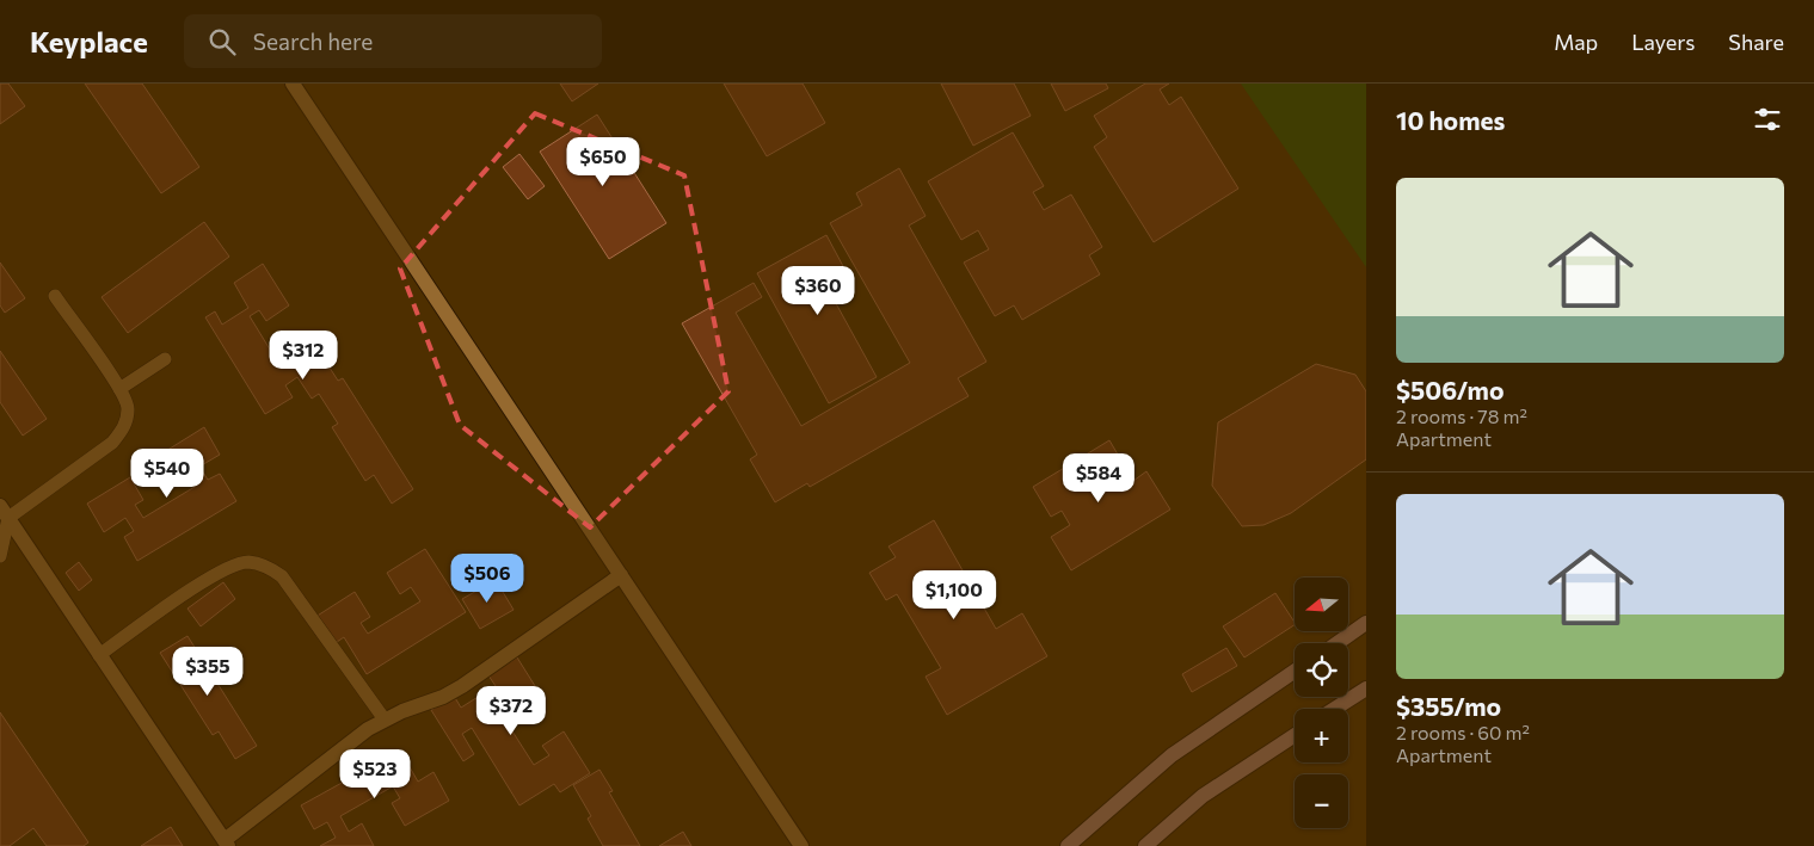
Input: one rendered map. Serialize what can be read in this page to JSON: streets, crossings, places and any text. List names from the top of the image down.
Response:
{
  "north": "left",
  "page": {
    "header": "Keyplace",
    "search": "Search here",
    "nav": ["Map", "Layers", "Share"],
    "heading": "10 homes",
    "price": [
      "$650",
      "$360",
      "$312",
      "$540",
      "$584",
      "$506",
      "$1,100",
      "$355",
      "$372",
      "$523"
    ],
    "list": [
      {
        "name": "$506/mo",
        "note": "2 rooms · 78 m² · Apartment"
      },
      {
        "name": "$355/mo",
        "note": "2 rooms · 60 m² · Apartment"
      }
    ],
    "map_buttons": ["+", "−"]
  }
}
